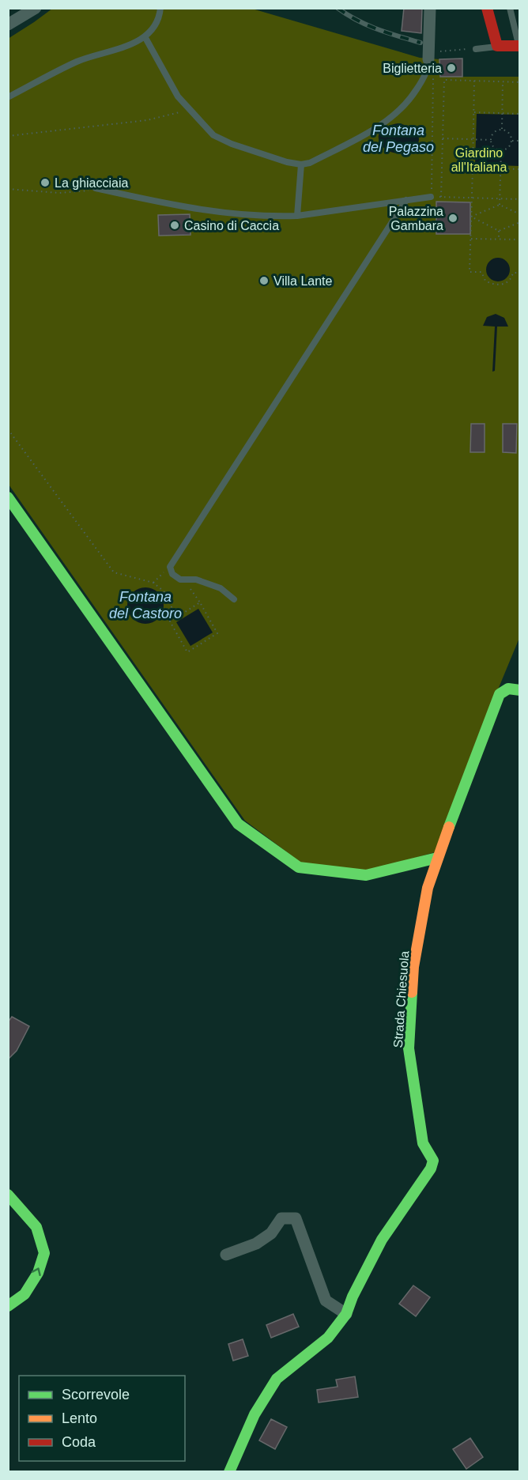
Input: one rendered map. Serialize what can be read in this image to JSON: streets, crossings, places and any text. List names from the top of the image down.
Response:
{
  "streets": {
    "street": ["Strada Chiesuola"]
  },
  "water": ["Fontana del Pegaso", "Fontana del Castoro"],
  "parks": ["Giardino all'Italiana"],
  "places": [
    "Biglietteria",
    "La ghiacciaia",
    "Palazzina Gambara",
    "Casino di Caccia",
    "Villa Lante"
  ],
  "legend": ["Scorrevole", "Lento", "Coda"]
}
